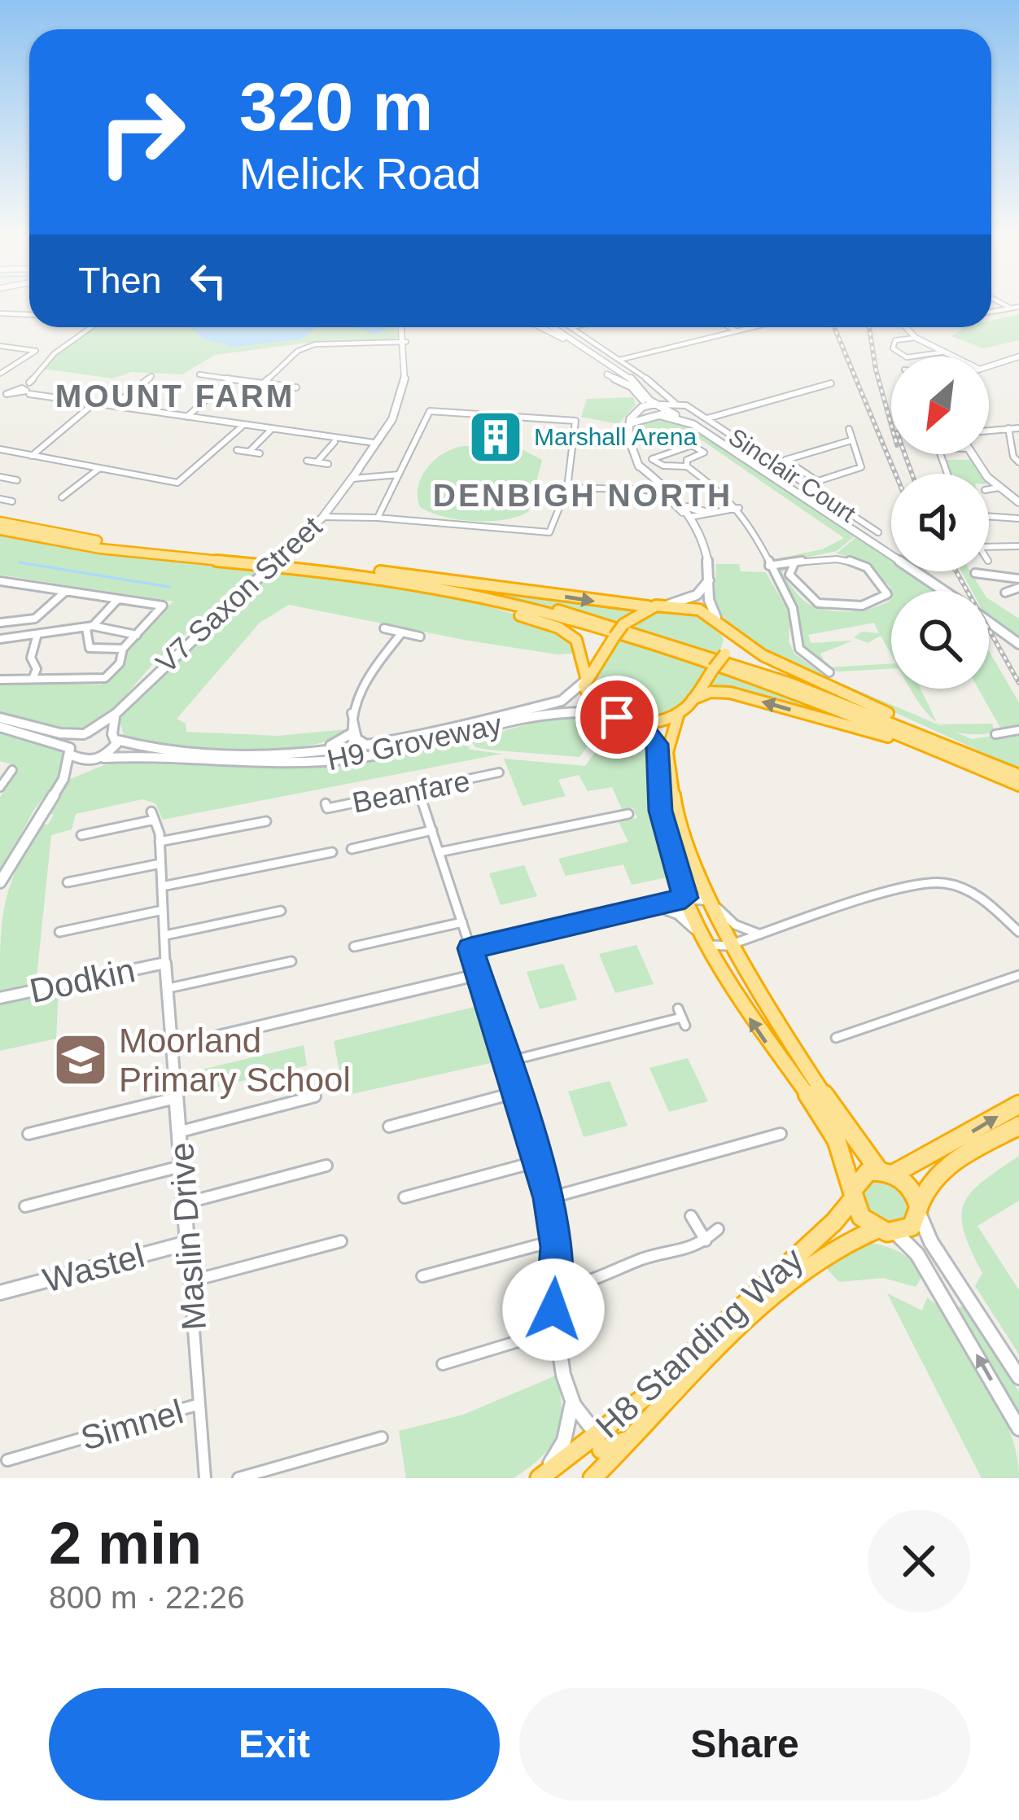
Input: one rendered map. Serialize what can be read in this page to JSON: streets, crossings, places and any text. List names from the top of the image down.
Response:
{
  "streets": {
    "highway": ["H8 Standing Way"],
    "street": [
      "Sinclair Court",
      "V7 Saxon Street",
      "H9 Groveway",
      "Beanfare",
      "Dodkin",
      "Maslin Drive",
      "Wastel",
      "Simnel"
    ]
  },
  "crossings": [
    ["V7 Saxon Street", "H9 Groveway"],
    ["Dodkin", "Maslin Drive"],
    ["Maslin Drive", "Wastel"],
    ["Maslin Drive", "Simnel"]
  ],
  "districts": ["MOUNT FARM", "DENBIGH NORTH"],
  "places": {
    "building": ["Marshall Arena"],
    "school or university": ["Moorland Primary School"]
  },
  "north": "bottom left",
  "page": {
    "turn": ["320 m", "Melick Road"],
    "then": "Then",
    "heading": ["2 min", "800 m · 22:26"],
    "buttons": ["Exit", "Share"]
  }
}
